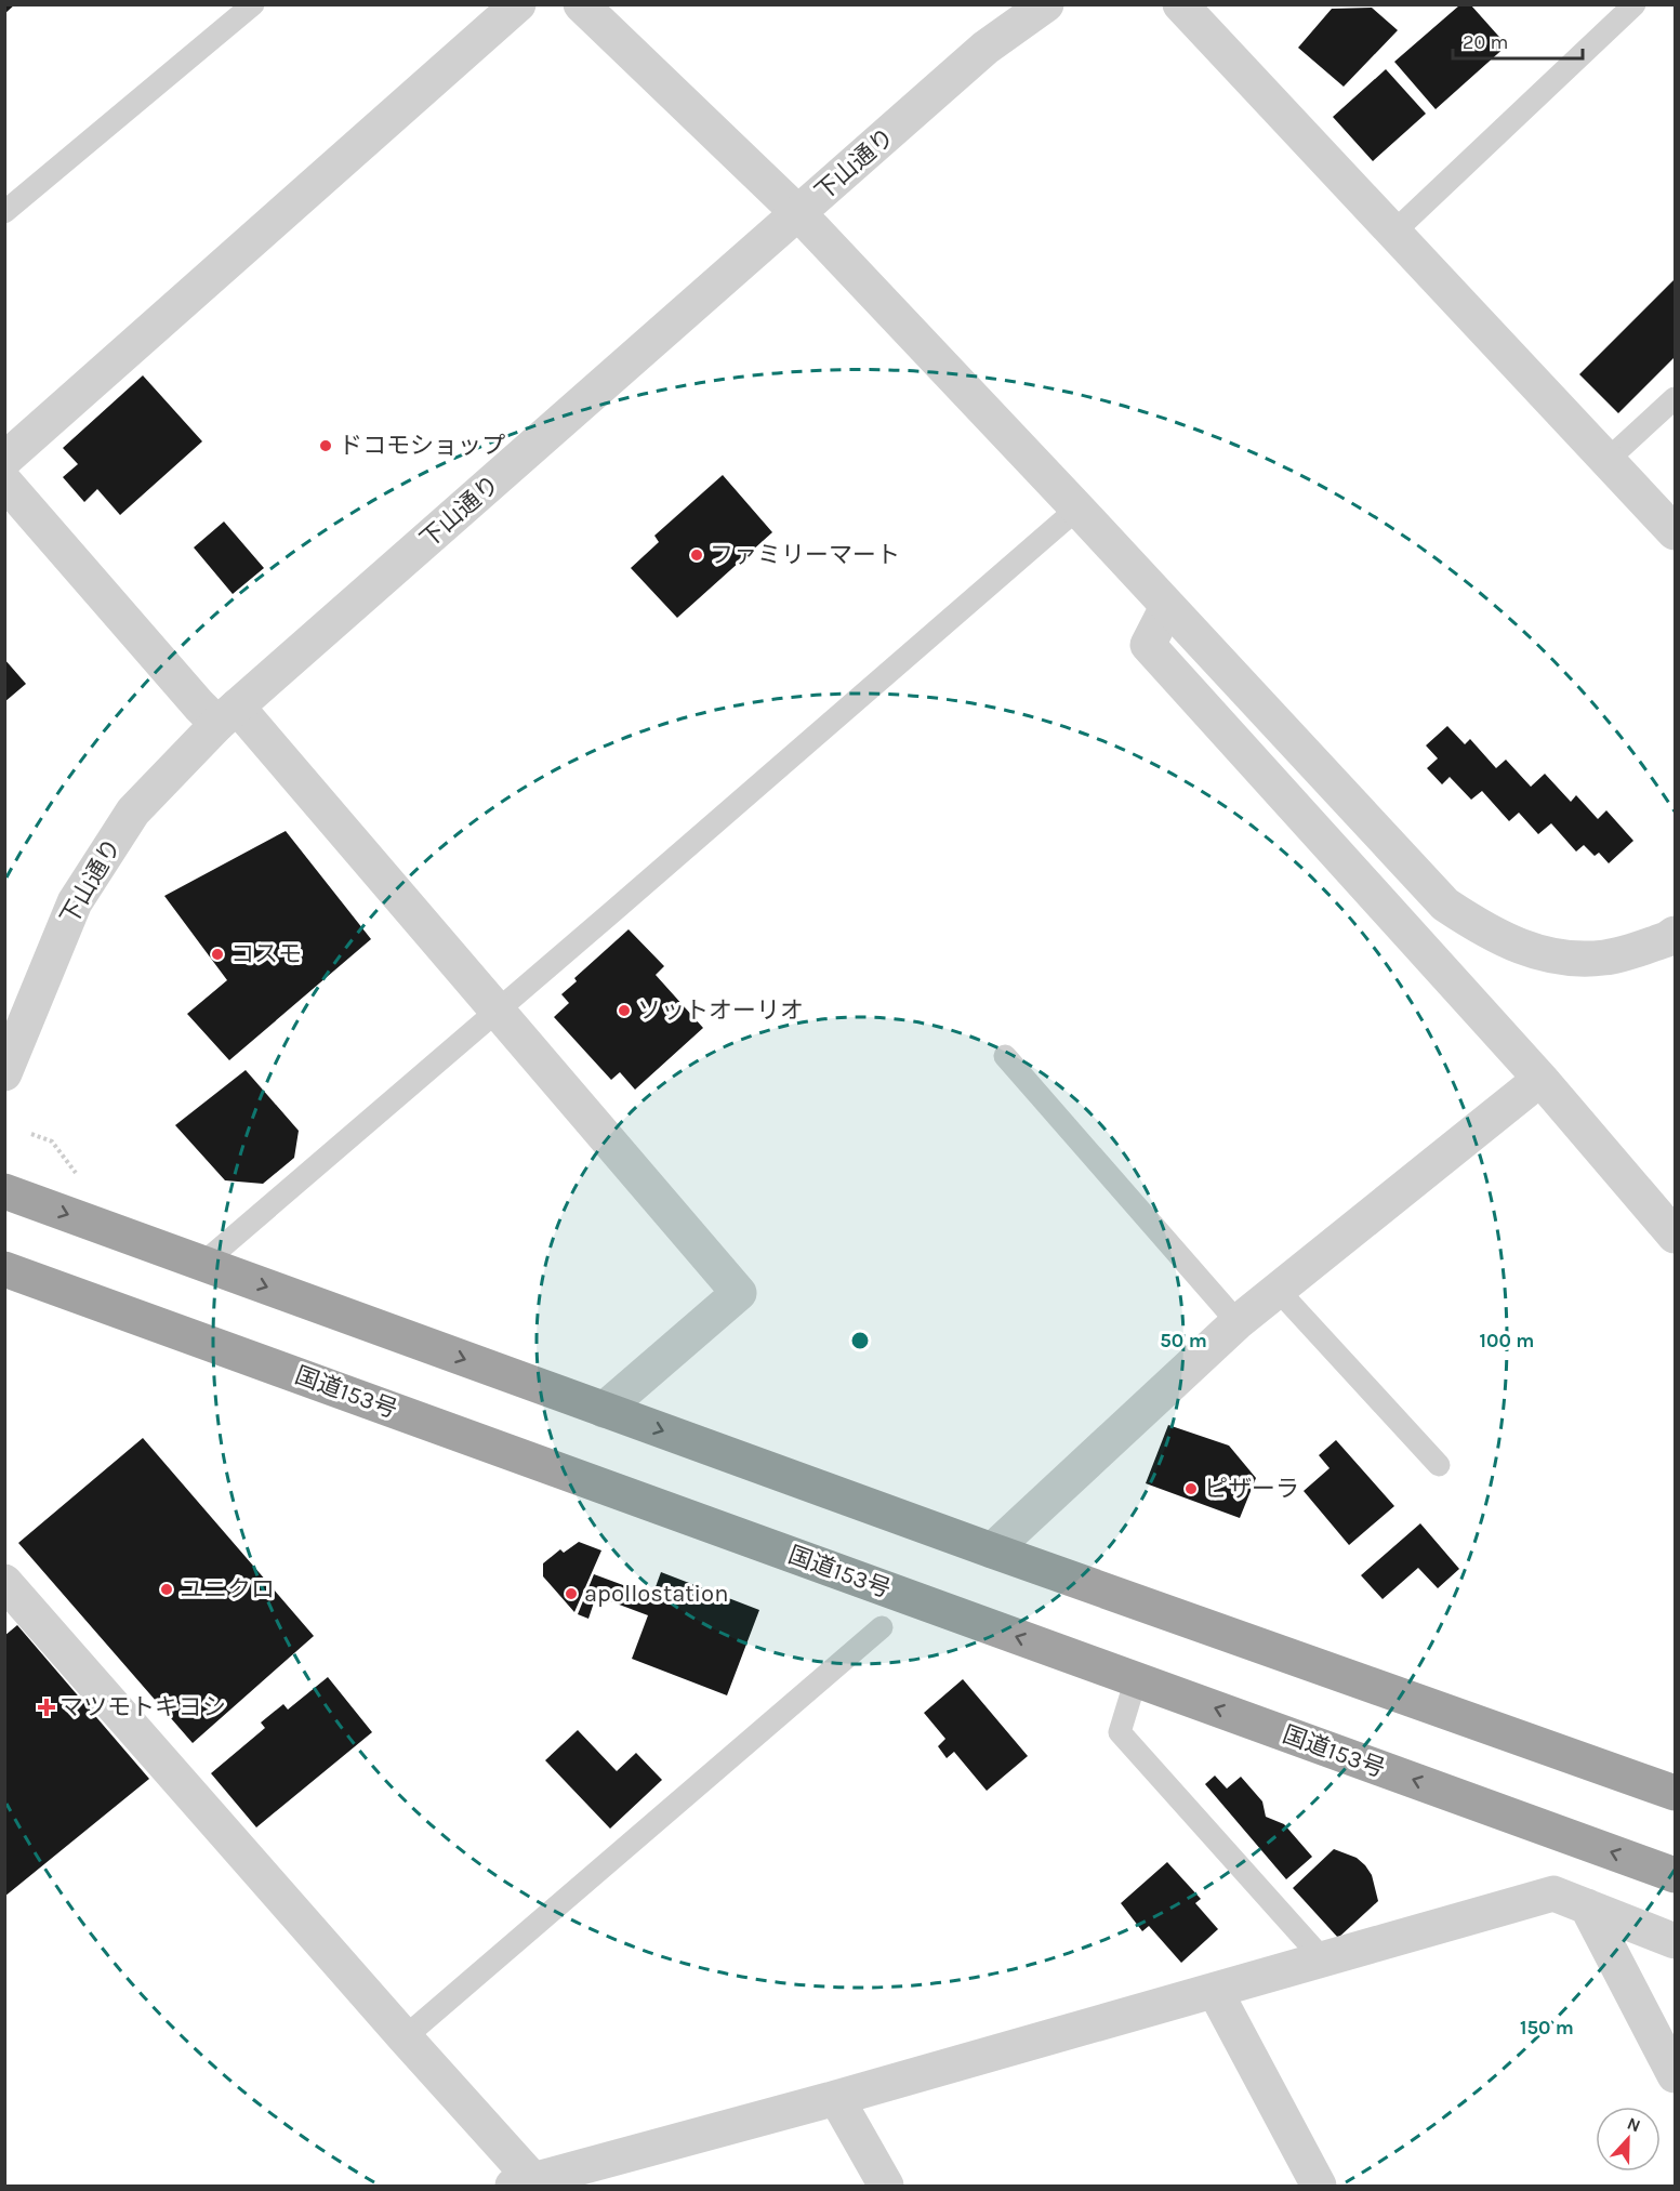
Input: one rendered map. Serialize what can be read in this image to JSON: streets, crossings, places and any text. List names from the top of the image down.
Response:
{
  "streets": {
    "highway": ["国道153号"],
    "street": ["下山通り"]
  },
  "places": {
    "other": [
      "ドコモショップ",
      "ファミリーマート",
      "コスモ",
      "ソットオーリオ",
      "ピザーラ",
      "ユニクロ",
      "apollostation"
    ],
    "health": ["マツモトキヨシ"]
  },
  "scale_bar": "20 m",
  "north": "top",
  "rings": ["50 m", "100 m", "150 m"]
}
